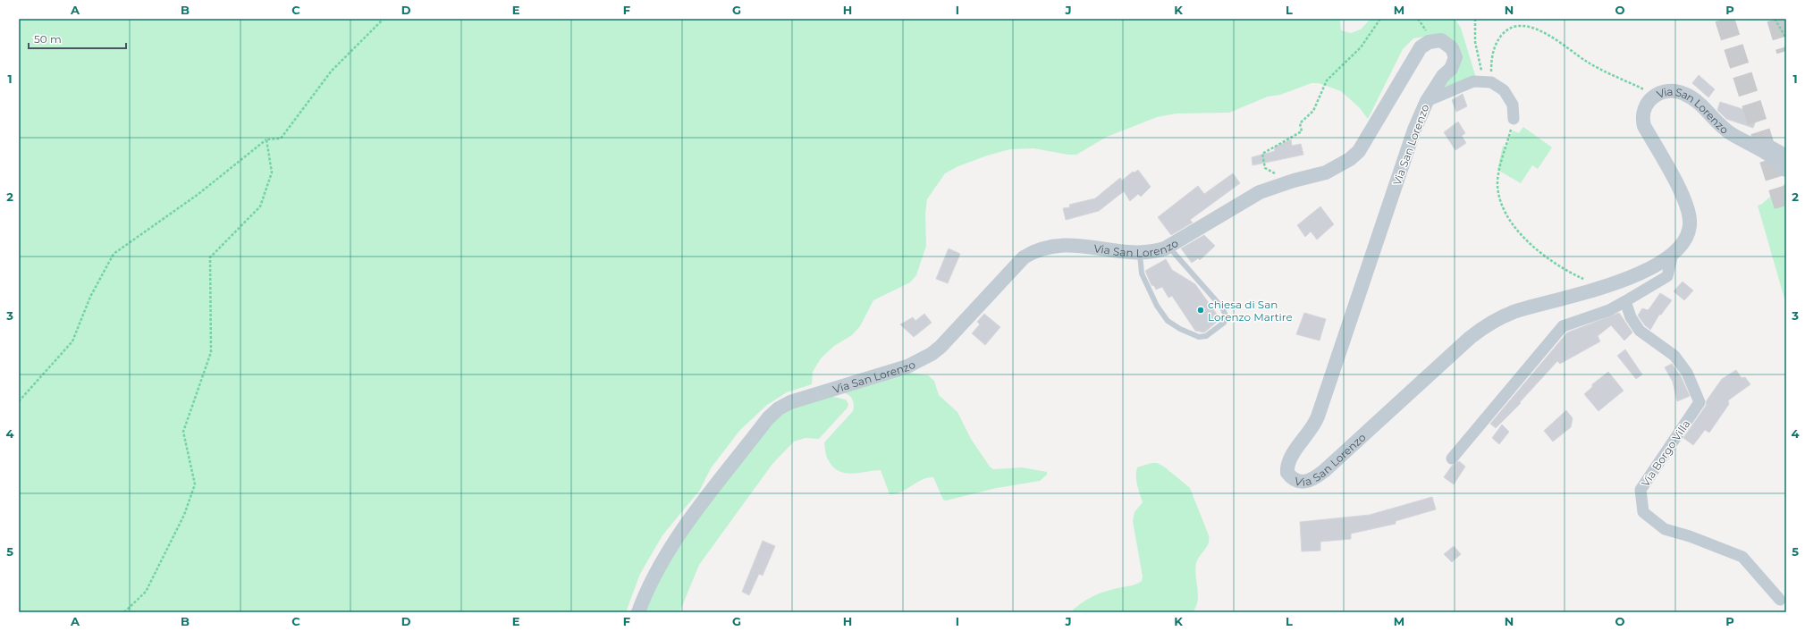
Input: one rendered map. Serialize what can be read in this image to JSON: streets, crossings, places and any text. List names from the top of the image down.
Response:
{
  "streets": {
    "street": ["Via San Lorenzo", "Via Borgo Villa"]
  },
  "places": ["chiesa di San Lorenzo Martire"],
  "scale_bar": "50 m",
  "grid": {
    "columns": [
      "A",
      "B",
      "C",
      "D",
      "E",
      "F",
      "G",
      "H",
      "I",
      "J",
      "K",
      "L",
      "M",
      "N",
      "O",
      "P"
    ],
    "rows": [
      "1",
      "2",
      "3",
      "4",
      "5"
    ]
  }
}
